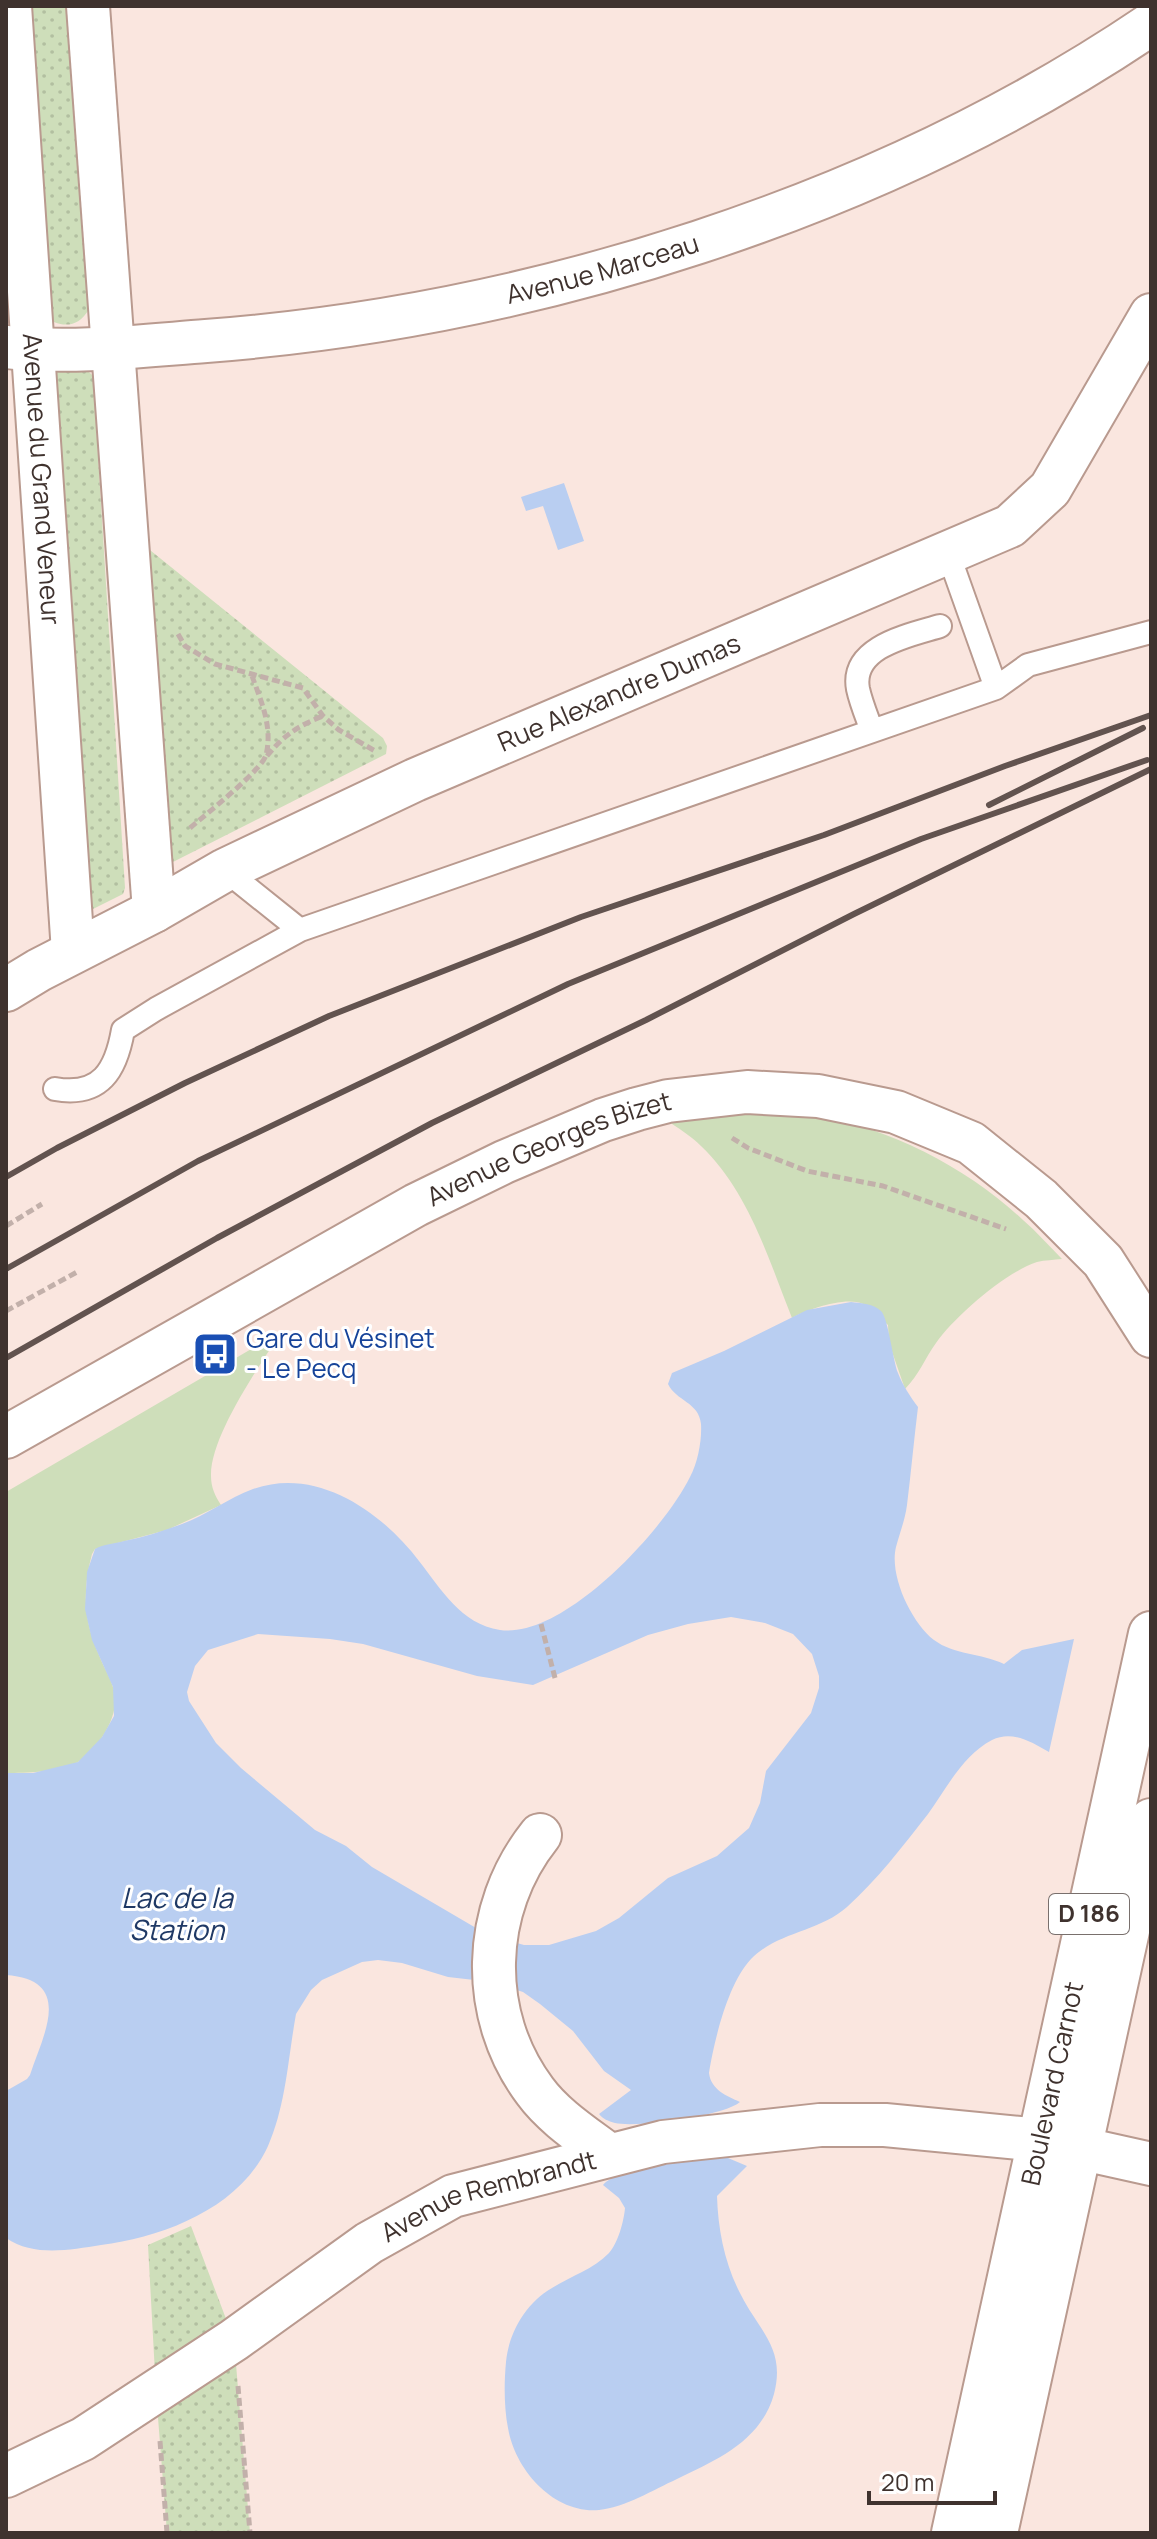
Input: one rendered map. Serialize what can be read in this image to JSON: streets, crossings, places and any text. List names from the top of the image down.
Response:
{
  "streets": {
    "main road": ["D 186", "Boulevard Carnot"],
    "street": [
      "Avenue Marceau",
      "Avenue du Grand Veneur",
      "Rue Alexandre Dumas",
      "Avenue Georges Bizet",
      "Avenue Rembrandt"
    ]
  },
  "crossings": [
    ["Avenue Marceau", "Avenue du Grand Veneur"],
    ["Avenue du Grand Veneur", "Rue Alexandre Dumas"],
    ["Boulevard Carnot", "Avenue Rembrandt"]
  ],
  "water": ["Lac de la Station"],
  "places": {
    "bus stop": ["Gare du Vésinet - Le Pecq"]
  },
  "scale_bar": "20 m"
}
